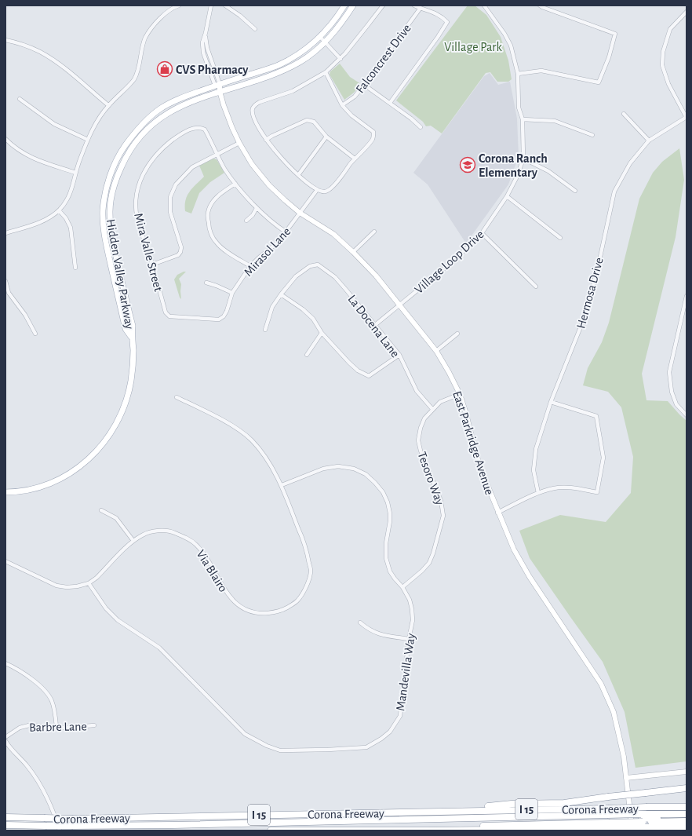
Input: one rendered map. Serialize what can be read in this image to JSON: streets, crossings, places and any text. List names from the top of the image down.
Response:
{
  "streets": {
    "highway": ["Corona Freeway", "I 15"],
    "main road": ["Hidden Valley Parkway", "East Parkridge Avenue"],
    "street": [
      "Falconcrest Drive",
      "Mirasol Lane",
      "Mira Valle Street",
      "Village Loop Drive",
      "Hermosa Drive",
      "La Docena Lane",
      "Tesoro Way",
      "Via Blairo",
      "Mandevilla Way",
      "Barbre Lane"
    ]
  },
  "crossings": [
    ["Mirasol Lane", "Mira Valle Street"],
    ["Mirasol Lane", "East Parkridge Avenue"],
    ["Village Loop Drive", "La Docena Lane"],
    ["Village Loop Drive", "East Parkridge Avenue"],
    ["Hidden Valley Parkway", "East Parkridge Avenue"],
    ["La Docena Lane", "Tesoro Way"],
    ["East Parkridge Avenue", "Tesoro Way"],
    ["Tesoro Way", "Mandevilla Way"],
    ["Via Blairo", "Mandevilla Way"]
  ],
  "parks": ["Village Park"],
  "places": {
    "shop": ["CVS Pharmacy"],
    "school or university": ["Corona Ranch Elementary"]
  }
}
